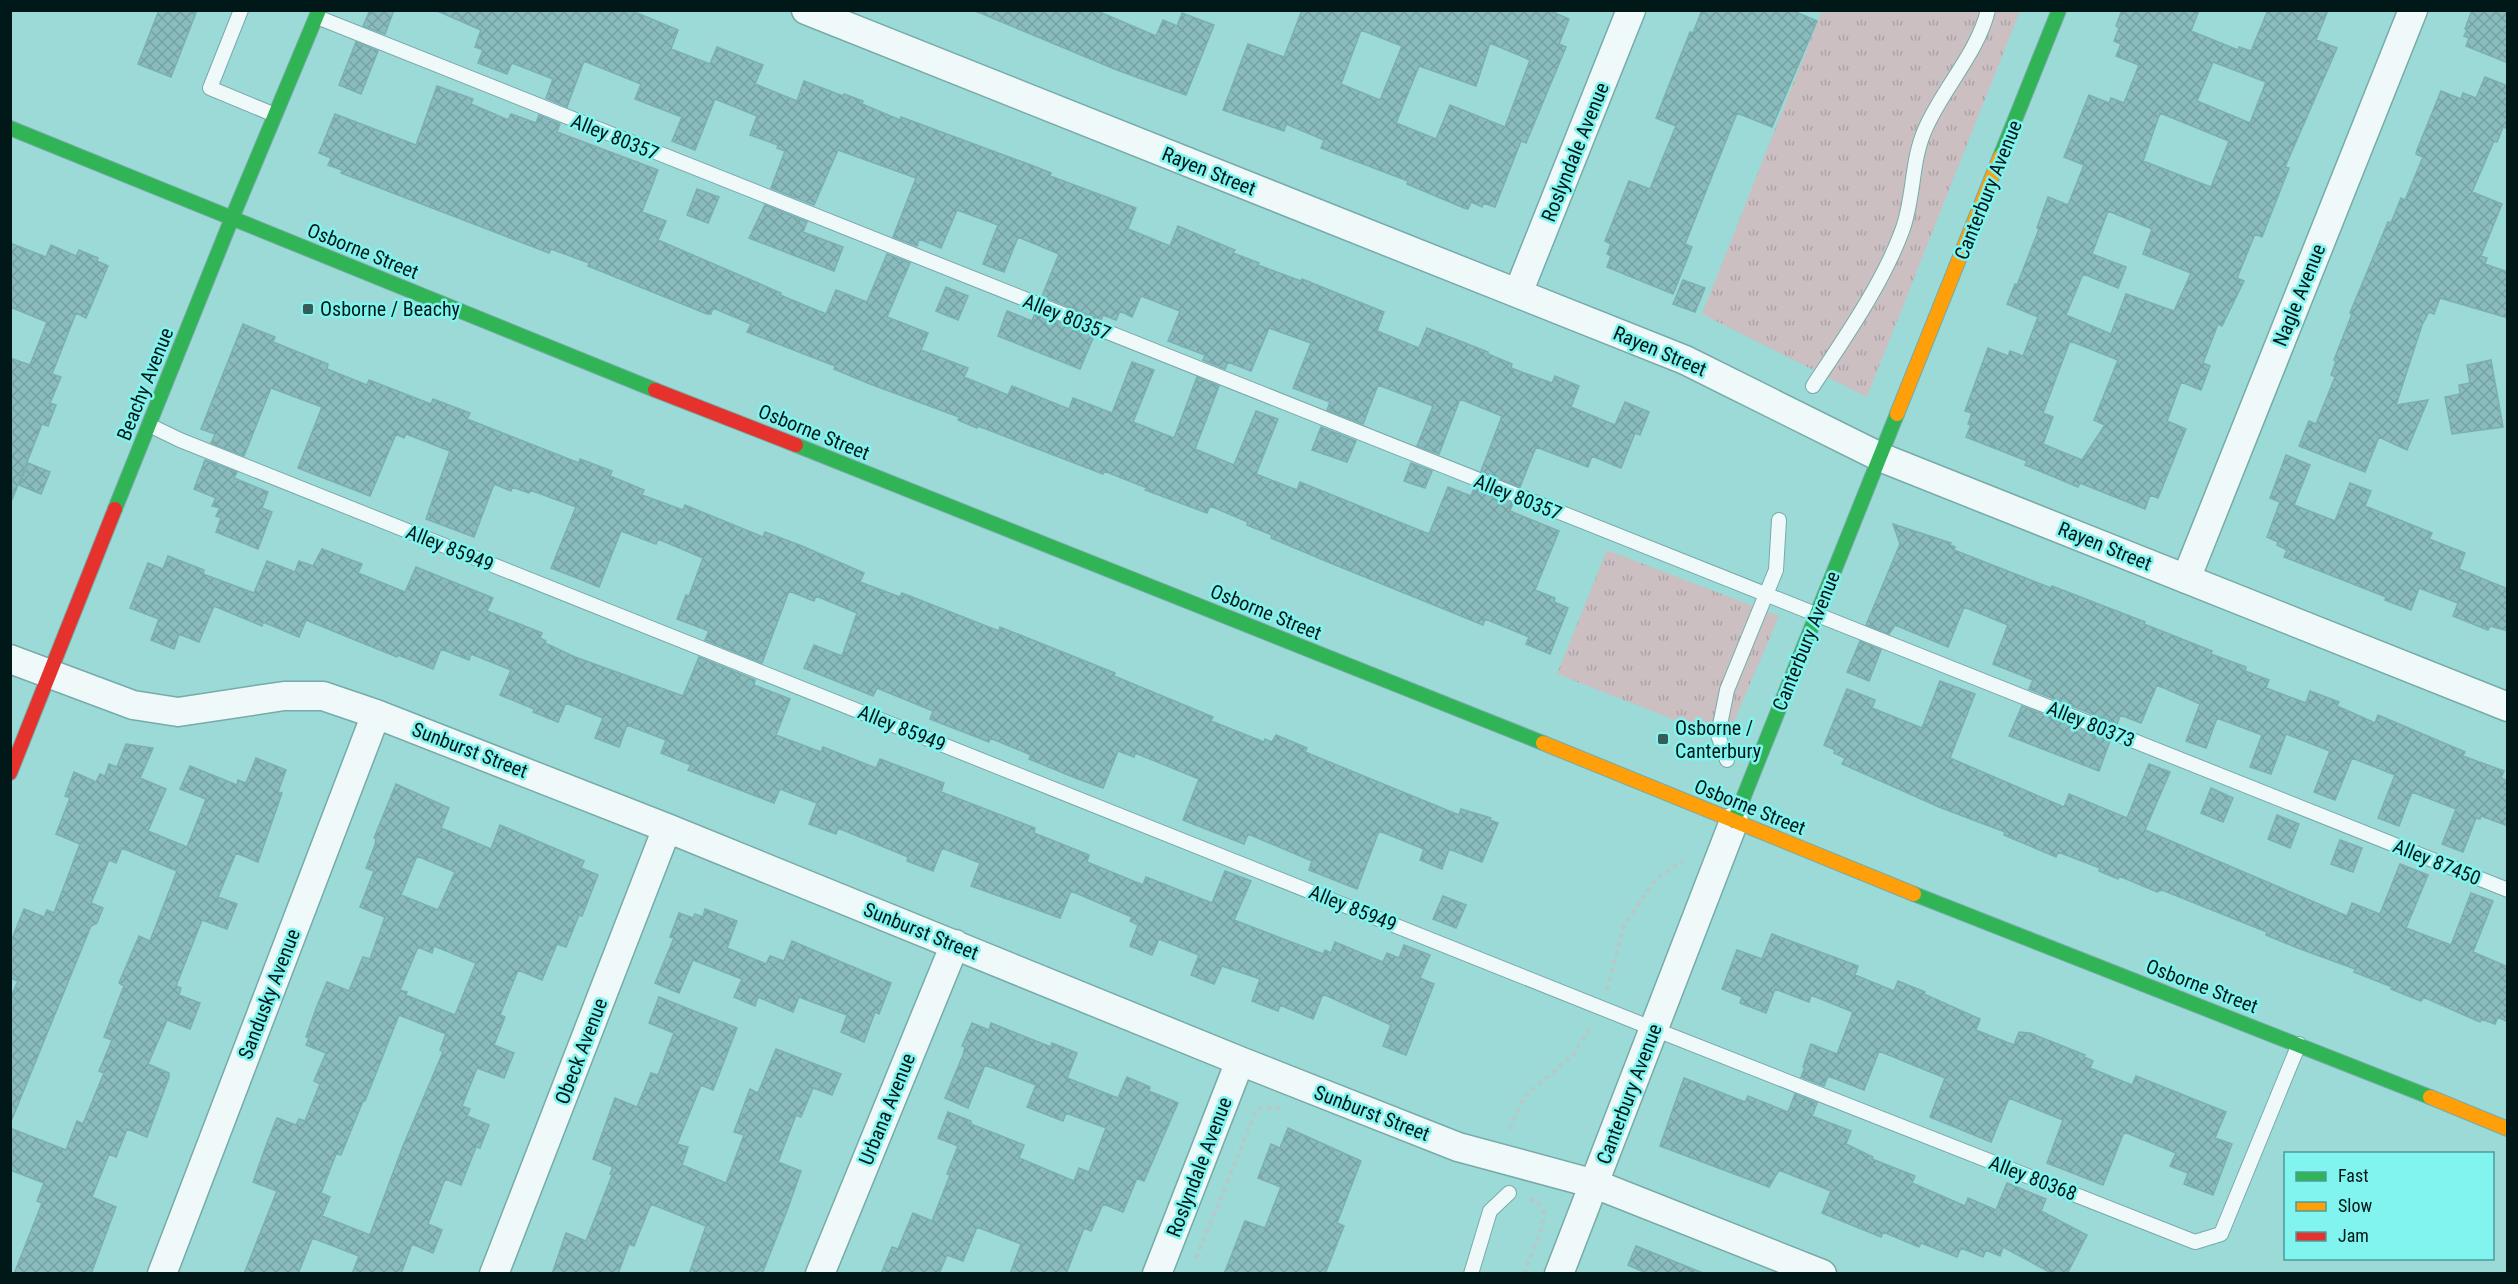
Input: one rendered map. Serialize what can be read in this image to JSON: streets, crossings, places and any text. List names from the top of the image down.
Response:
{
  "streets": {
    "main road": ["Canterbury Avenue", "Osborne Street", "Beachy Avenue"],
    "street": [
      "Roslyndale Avenue",
      "Rayen Street",
      "Nagle Avenue",
      "Sunburst Street",
      "Sandusky Avenue",
      "Obeck Avenue",
      "Urbana Avenue"
    ],
    "lane": [
      "Alley 80357",
      "Alley 85949",
      "Alley 80373",
      "Alley 87450",
      "Alley 80368"
    ]
  },
  "crossings": [
    ["Alley 80357", "Canterbury Avenue"],
    ["Alley 80357", "Beachy Avenue"],
    ["Alley 80357", "Alley 80373"],
    ["Roslyndale Avenue", "Rayen Street"],
    ["Roslyndale Avenue", "Sunburst Street"],
    ["Rayen Street", "Canterbury Avenue"],
    ["Rayen Street", "Nagle Avenue"],
    ["Canterbury Avenue", "Osborne Street"],
    ["Canterbury Avenue", "Alley 85949"],
    ["Canterbury Avenue", "Alley 80373"],
    ["Canterbury Avenue", "Sunburst Street"],
    ["Canterbury Avenue", "Alley 80368"],
    ["Osborne Street", "Beachy Avenue"],
    ["Osborne Street", "Alley 80368"],
    ["Beachy Avenue", "Alley 85949"],
    ["Beachy Avenue", "Sunburst Street"],
    ["Alley 85949", "Alley 80368"],
    ["Alley 80373", "Alley 87450"],
    ["Sunburst Street", "Sandusky Avenue"],
    ["Sunburst Street", "Obeck Avenue"],
    ["Sunburst Street", "Urbana Avenue"]
  ],
  "places": {
    "transit": ["Osborne / Beachy", "Osborne / Canterbury"]
  },
  "legend": ["Fast", "Slow", "Jam"]
}
